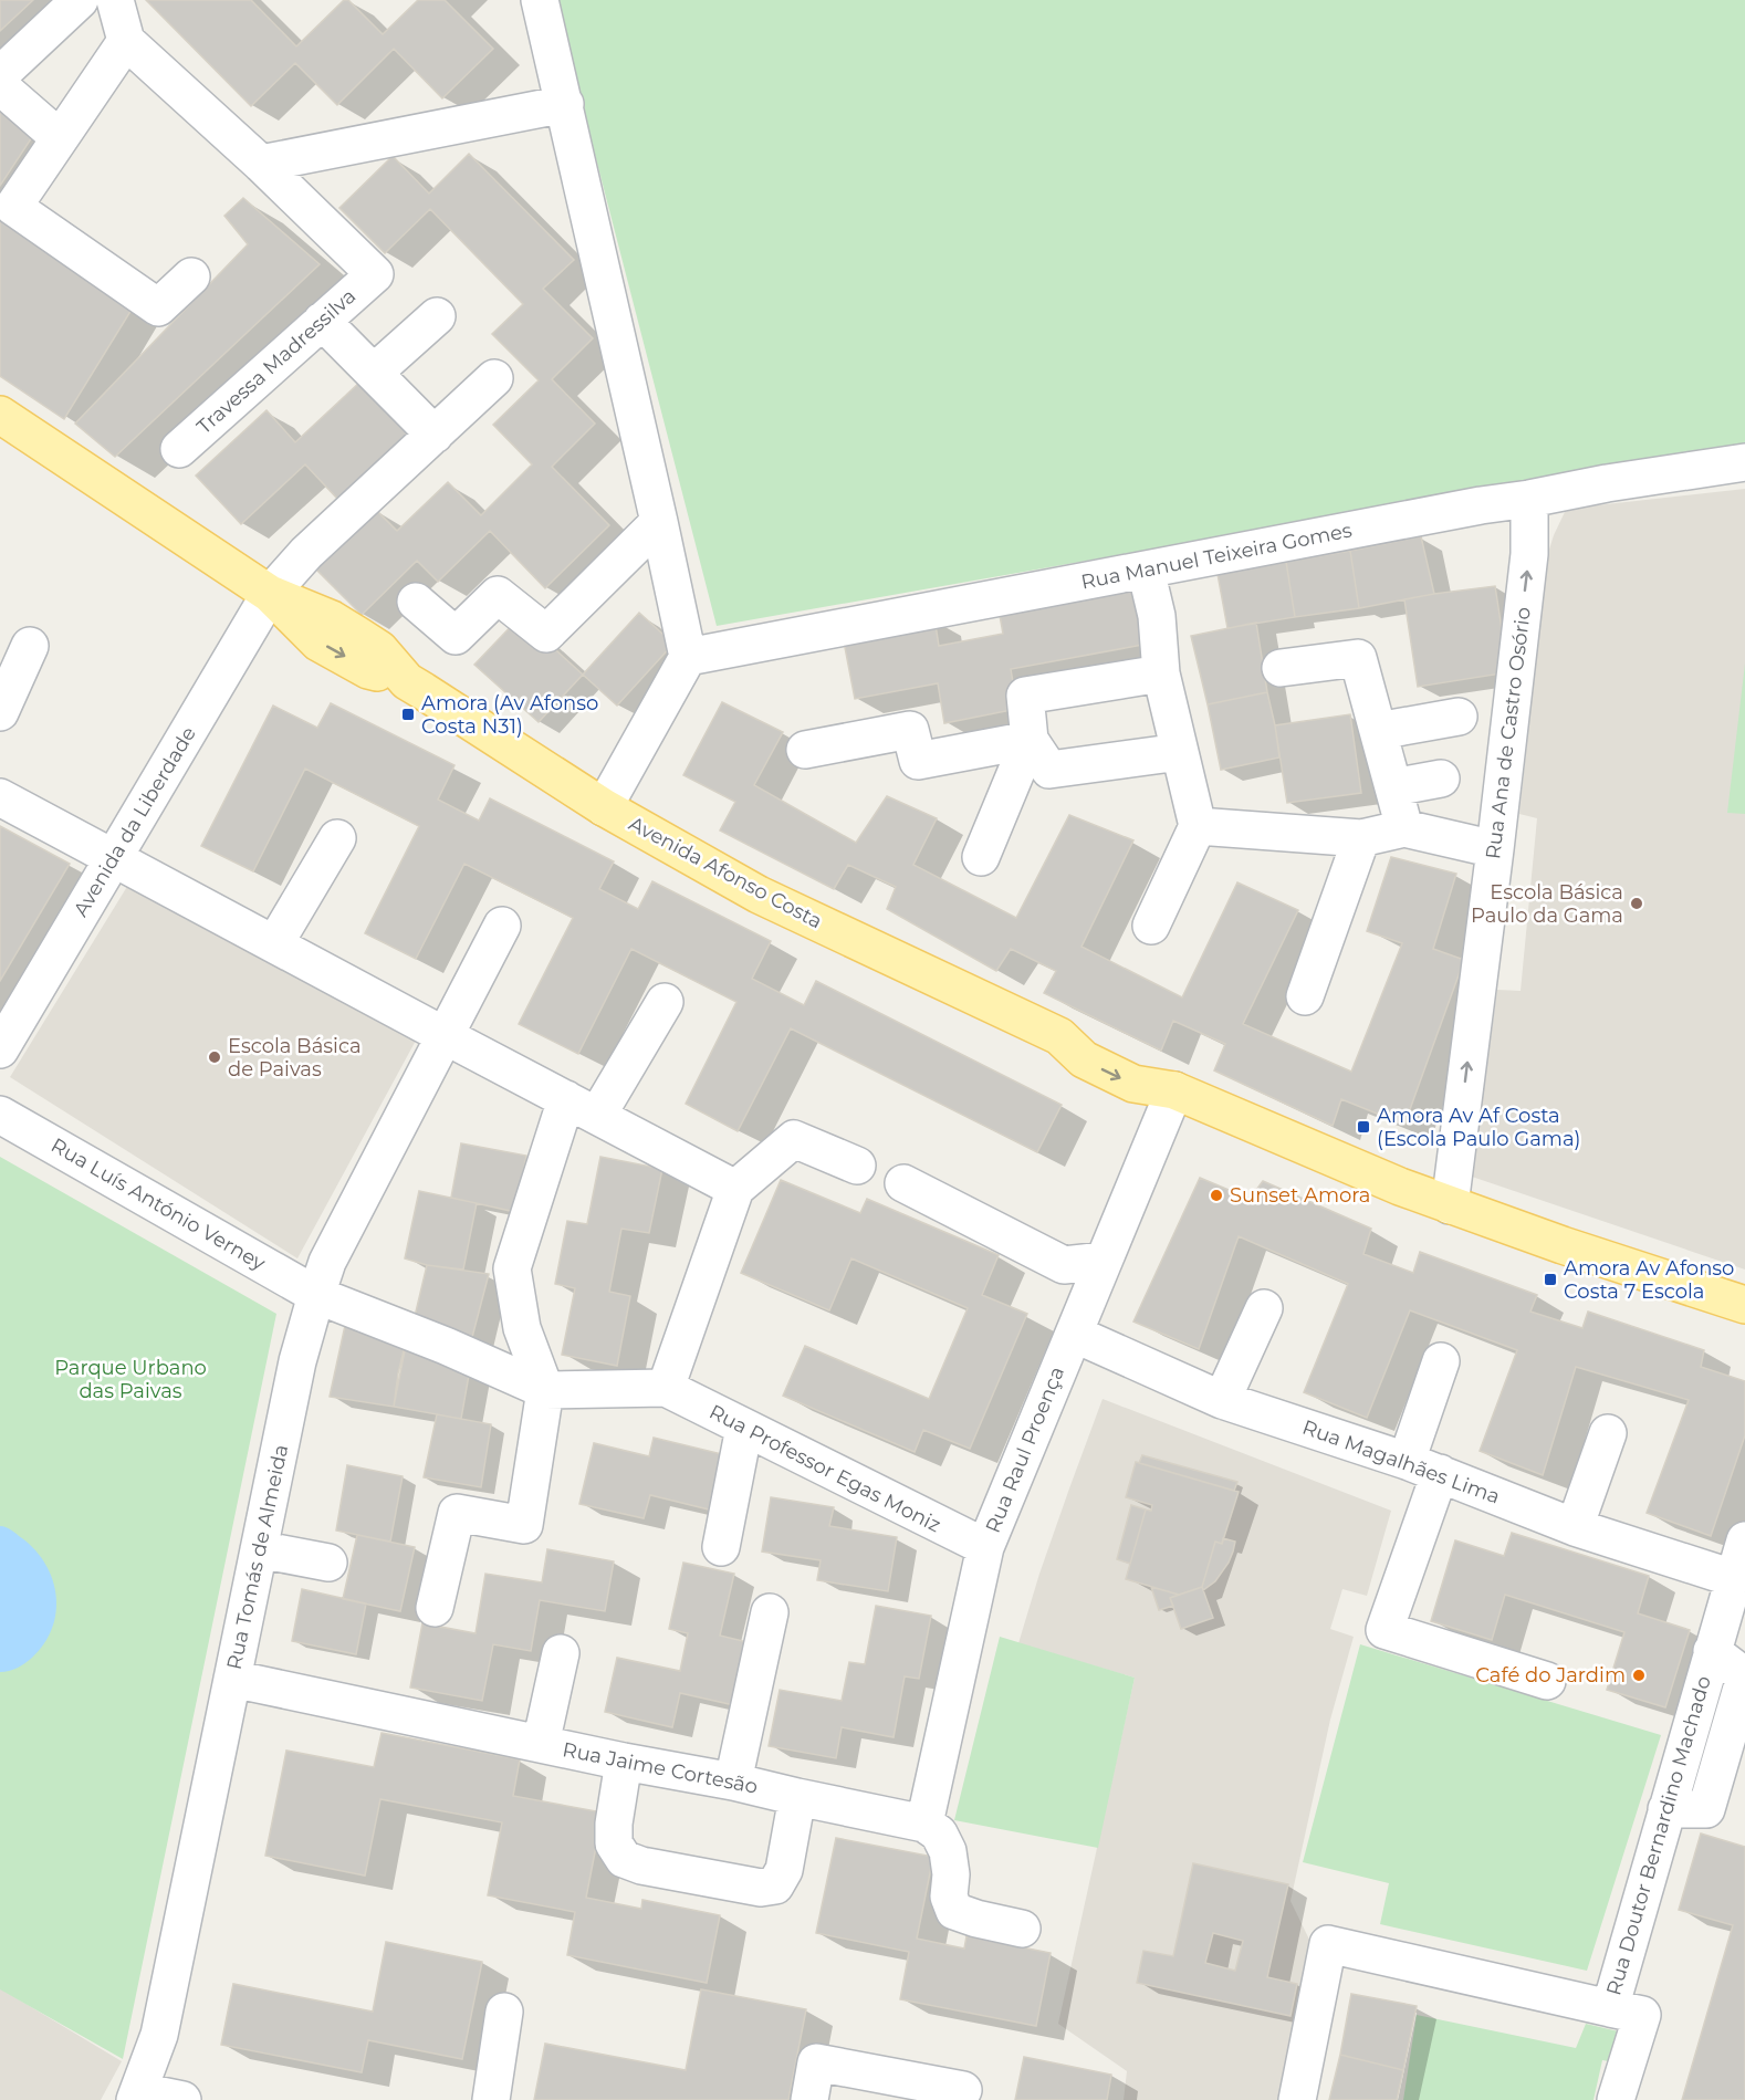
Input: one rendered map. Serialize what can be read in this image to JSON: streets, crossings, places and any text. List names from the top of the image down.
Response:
{
  "streets": {
    "main road": ["Avenida Afonso Costa"],
    "street": [
      "Travessa Madressilva",
      "Rua Manuel Teixeira Gomes",
      "Rua Ana de Castro Osório",
      "Avenida da Liberdade",
      "Rua Luís António Verney",
      "Rua Raul Proença",
      "Rua Magalhães Lima",
      "Rua Professor Egas Moniz",
      "Rua Tomás de Almeida",
      "Rua Jaime Cortesão",
      "Rua Doutor Bernardino Machado"
    ]
  },
  "crossings": [
    ["Rua Manuel Teixeira Gomes", "Rua Ana de Castro Osório"],
    ["Rua Ana de Castro Osório", "Avenida Afonso Costa"],
    ["Avenida da Liberdade", "Avenida Afonso Costa"],
    ["Avenida Afonso Costa", "Rua Raul Proença"],
    ["Rua Luís António Verney", "Rua Professor Egas Moniz"],
    ["Rua Luís António Verney", "Rua Tomás de Almeida"],
    ["Rua Raul Proença", "Rua Magalhães Lima"],
    ["Rua Raul Proença", "Rua Professor Egas Moniz"],
    ["Rua Raul Proença", "Rua Jaime Cortesão"],
    ["Rua Magalhães Lima", "Rua Doutor Bernardino Machado"],
    ["Rua Tomás de Almeida", "Rua Jaime Cortesão"]
  ],
  "parks": ["Parque Urbano das Paivas"],
  "places": {
    "transit": ["Amora (Av Afonso Costa N31)", "Amora Av Af Costa (Escola Paulo Gama)", "Amora Av Afonso Costa 7 Escola"],
    "other": [
      "Escola Básica Paulo da Gama",
      "Escola Básica de Paivas",
      "Sunset Amora",
      "Café do Jardim"
    ]
  }
}
